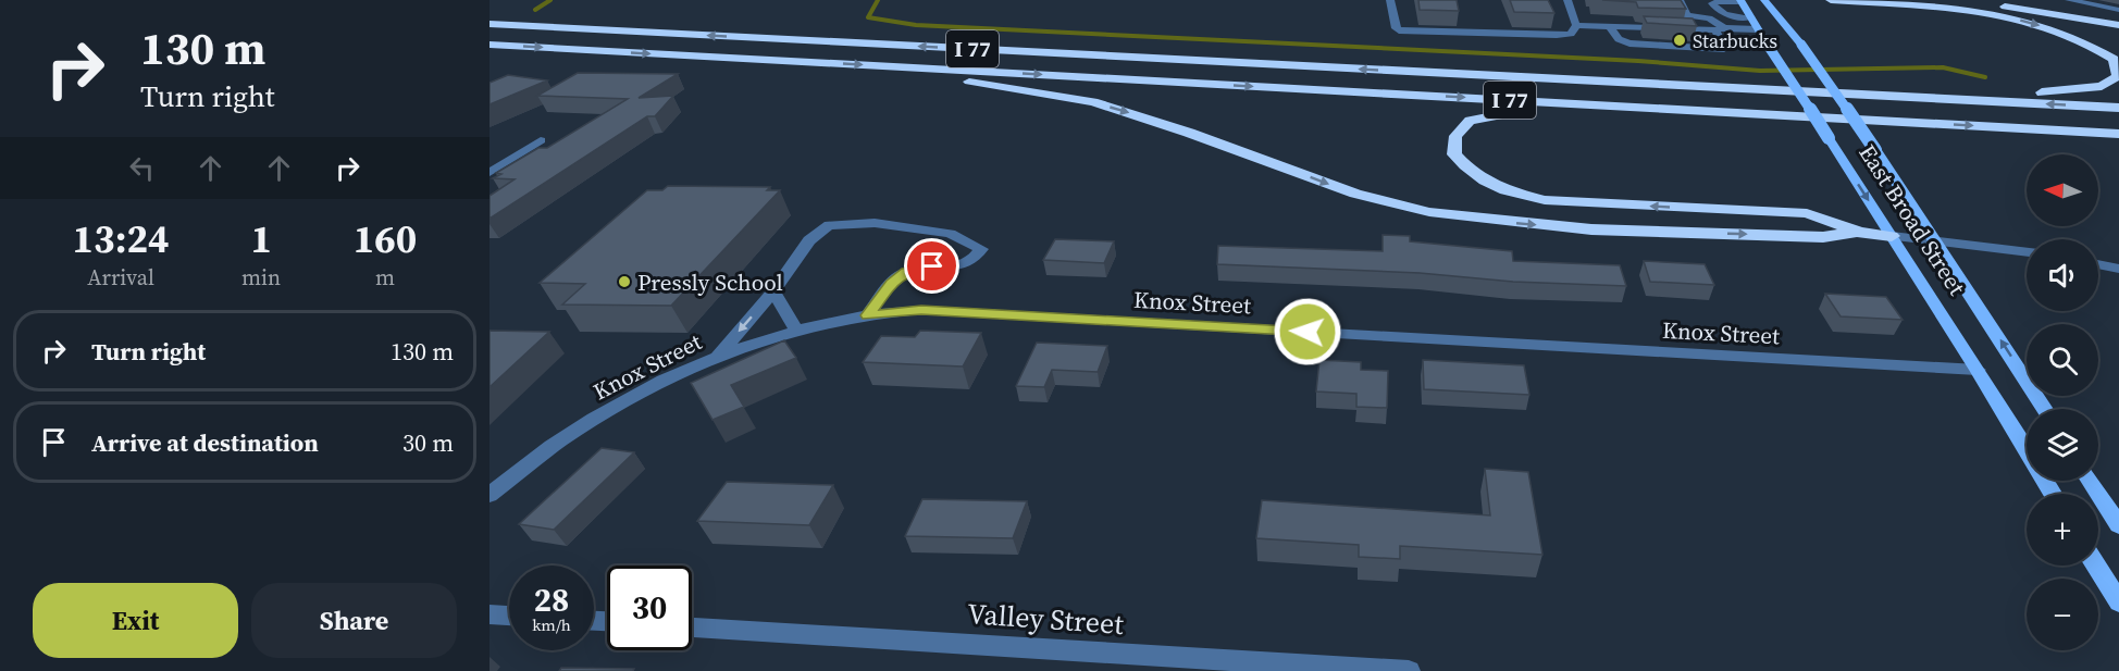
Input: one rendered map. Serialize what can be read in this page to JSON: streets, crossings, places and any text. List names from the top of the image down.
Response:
{
  "streets": {
    "highway": ["I 77"],
    "main road": ["East Broad Street"],
    "street": ["Knox Street", "Valley Street"]
  },
  "crossings": [
    ["East Broad Street", "Knox Street"]
  ],
  "places": ["Starbucks", "Pressly School"],
  "north": "left",
  "page": {
    "turn": ["130 m", "Turn right"],
    "map_buttons": ["+", "−"],
    "eta": [
      "13:24",
      "Arrival",
      "1",
      "min",
      "160",
      "m"
    ],
    "list": [
      {
        "name": "Turn right",
        "value": "130 m"
      },
      {
        "name": "Arrive at destination",
        "value": "30 m"
      }
    ],
    "speed": "28 km/h",
    "limit": "30",
    "buttons": ["Exit", "Share"]
  }
}
